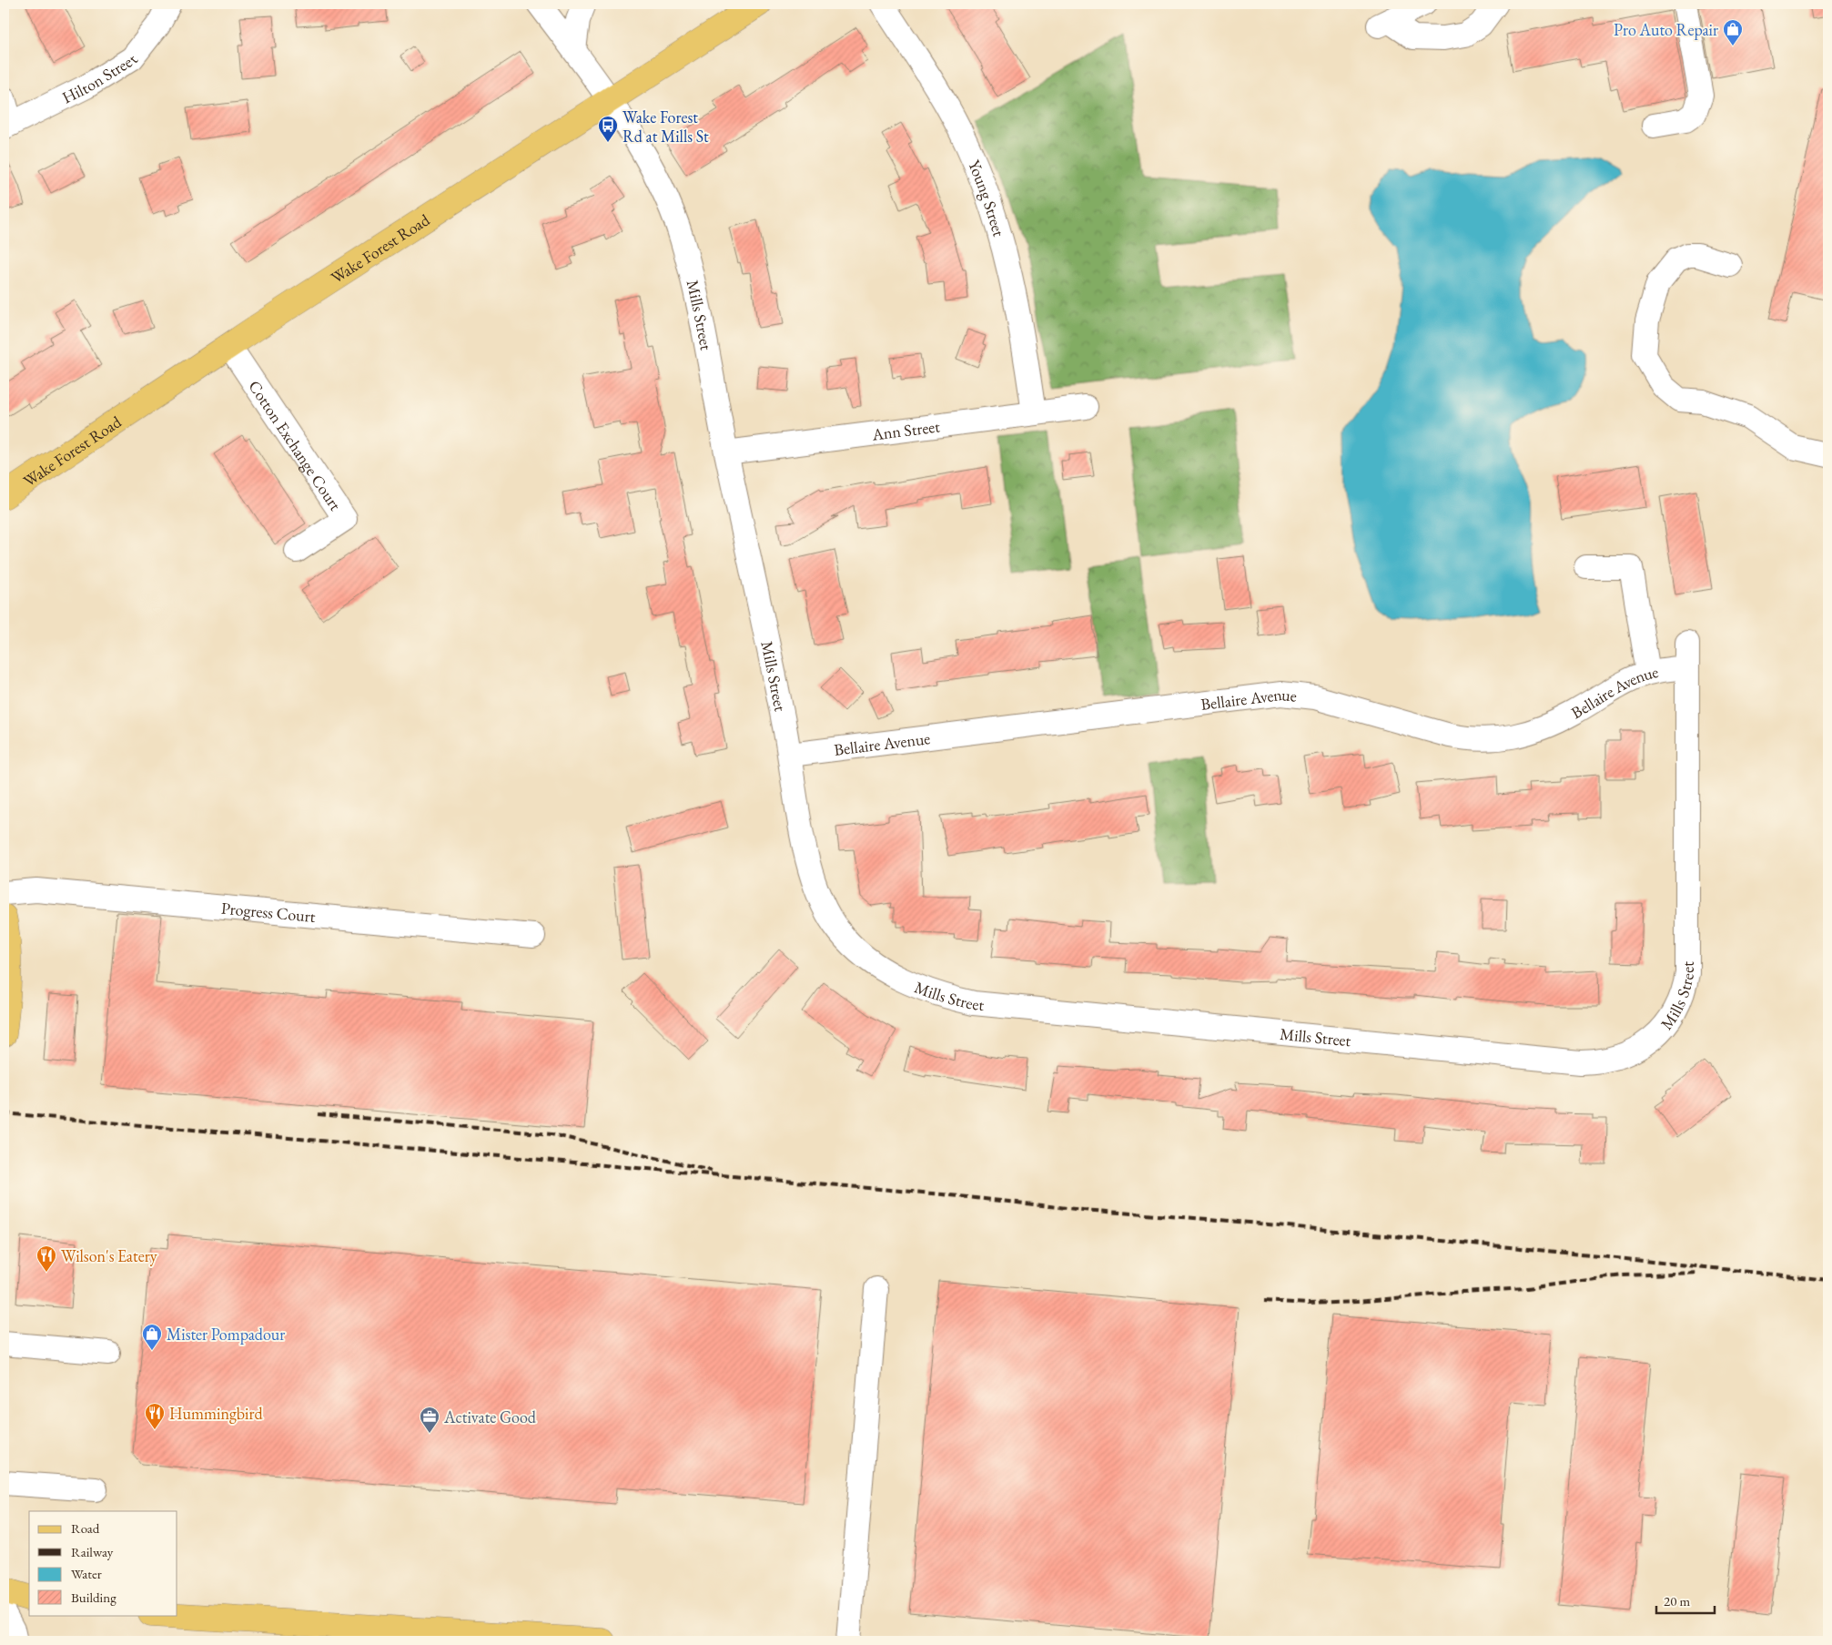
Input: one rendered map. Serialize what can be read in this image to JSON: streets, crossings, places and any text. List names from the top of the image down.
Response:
{
  "streets": {
    "main road": ["Wake Forest Road"],
    "street": [
      "Hilton Street",
      "Young Street",
      "Mills Street",
      "Ann Street",
      "Cotton Exchange Court",
      "Bellaire Avenue",
      "Progress Court"
    ]
  },
  "crossings": [
    ["Young Street", "Ann Street"],
    ["Wake Forest Road", "Mills Street"],
    ["Wake Forest Road", "Cotton Exchange Court"],
    ["Mills Street", "Ann Street"],
    ["Mills Street", "Bellaire Avenue"]
  ],
  "places": {
    "shop": ["Pro Auto Repair", "Mister Pompadour"],
    "bus stop": ["Wake Forest Rd at Mills St"],
    "restaurant": ["Wilson's Eatery", "Hummingbird"],
    "office": ["Activate Good"]
  },
  "legend": [
    "Road",
    "Railway",
    "Water",
    "Building"
  ],
  "scale_bar": "20 m"
}
